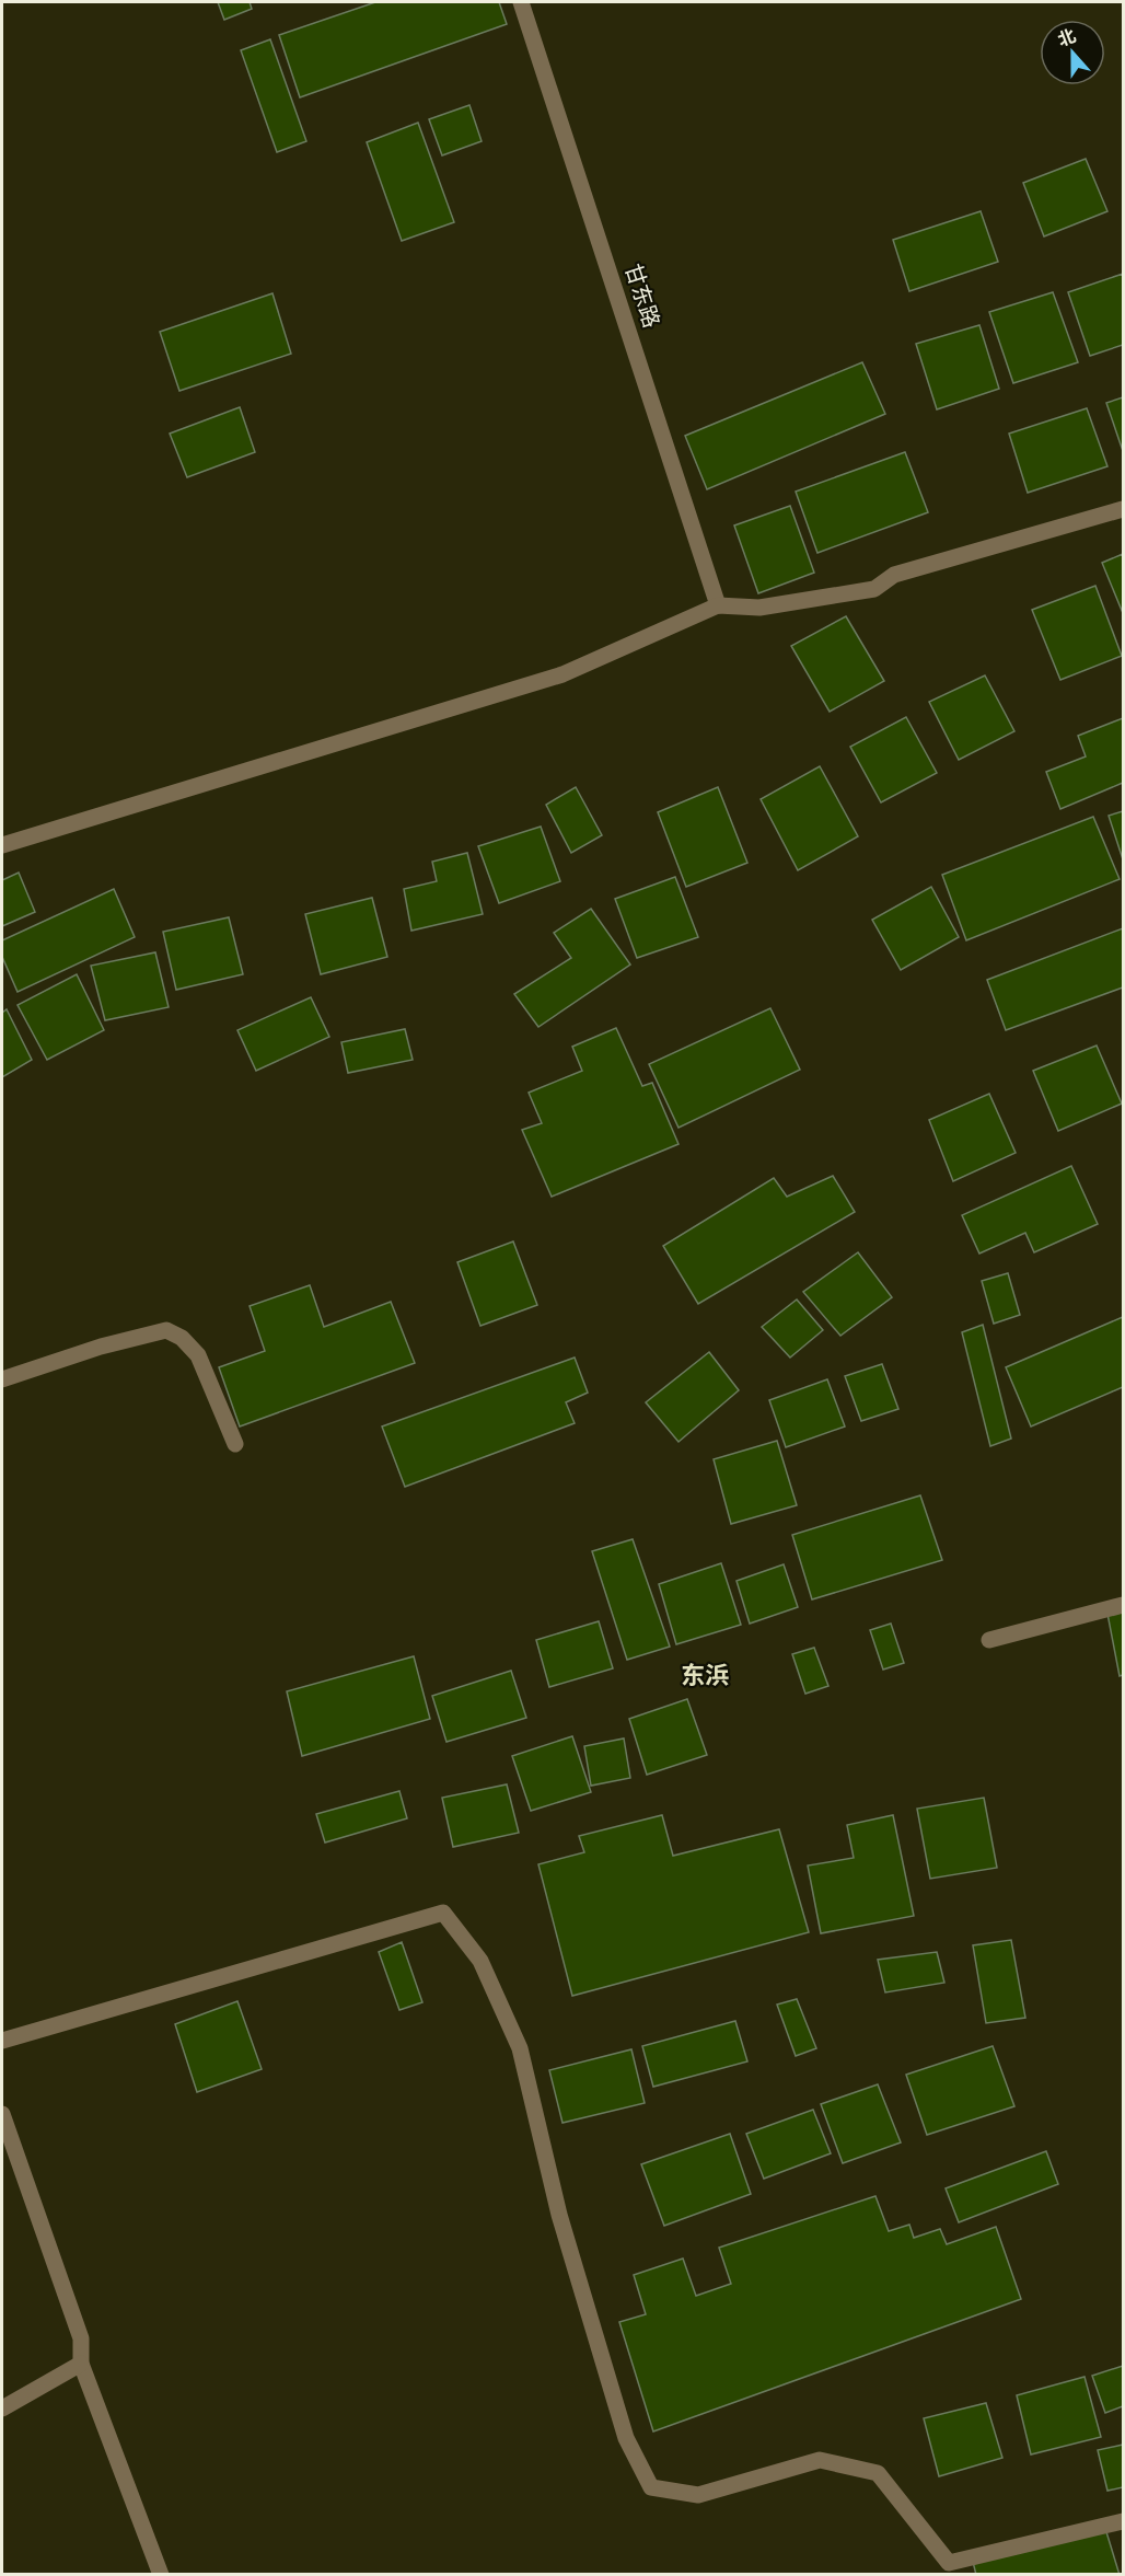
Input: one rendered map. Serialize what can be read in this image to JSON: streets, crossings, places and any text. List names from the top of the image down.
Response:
{
  "streets": {
    "street": ["甘东路"]
  },
  "districts": ["东浜"],
  "north": "top"
}
